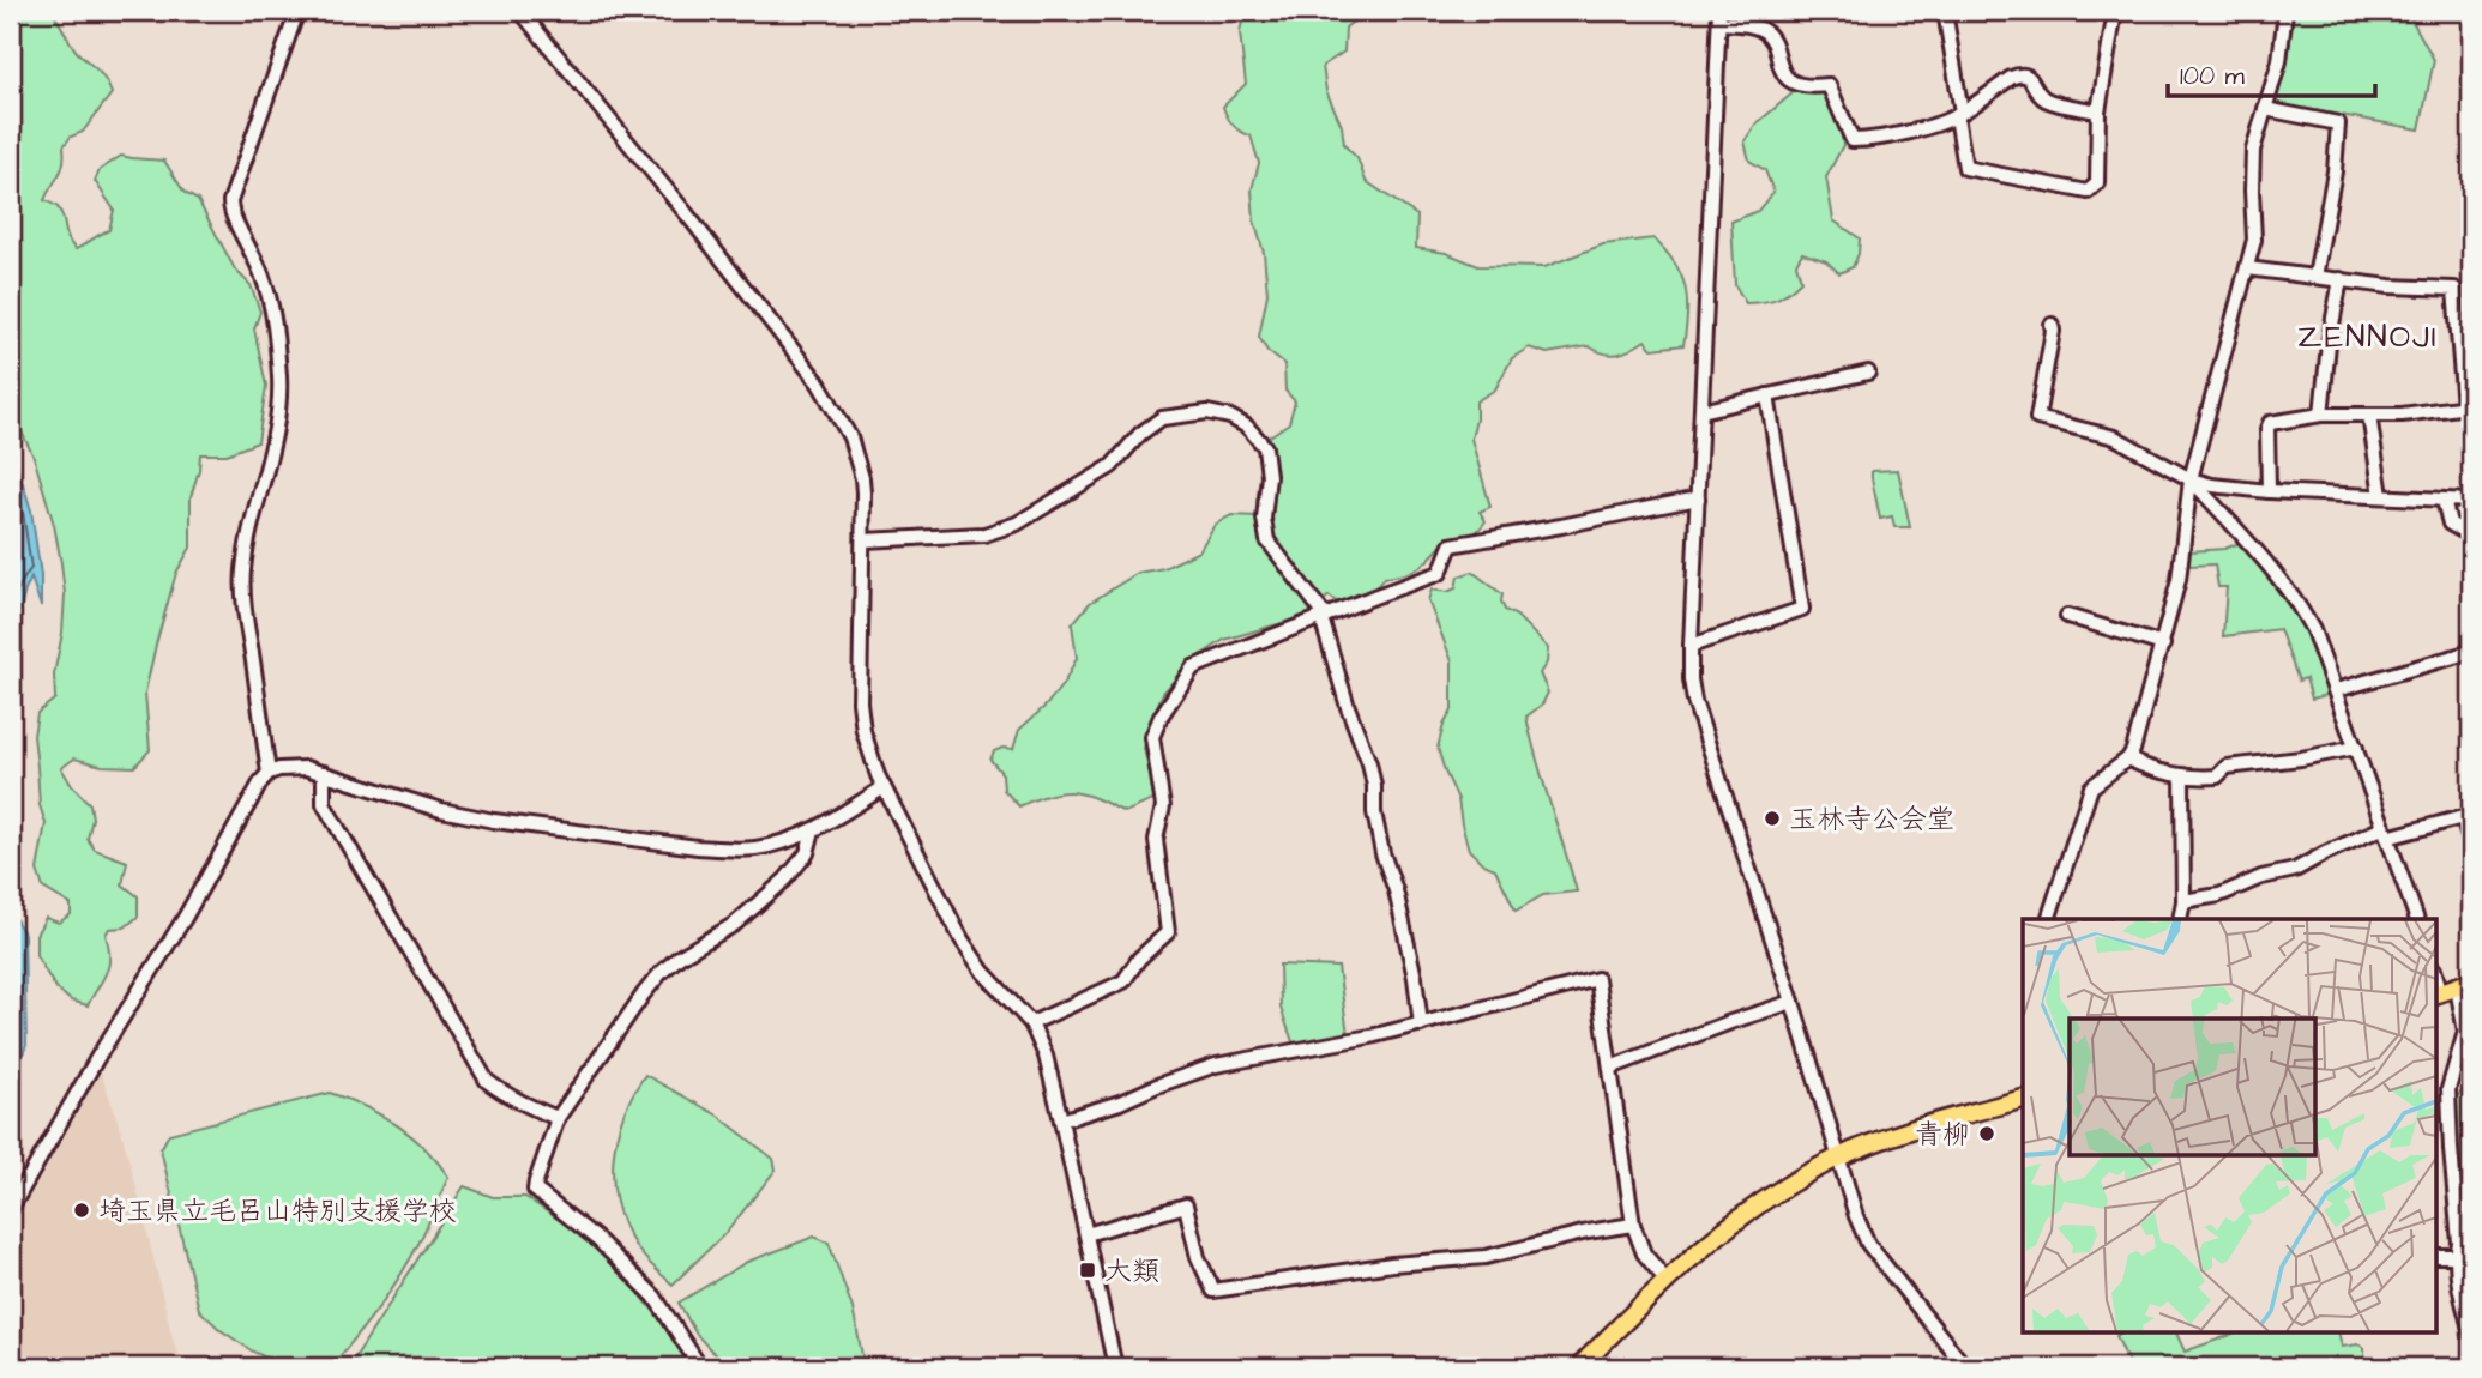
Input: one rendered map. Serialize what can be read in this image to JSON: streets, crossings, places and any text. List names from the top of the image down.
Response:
{
  "districts": ["ZENNOJI"],
  "places": {
    "other": ["玉林寺公会堂", "青柳", "埼玉県立毛呂山特別支援学校"],
    "transit": ["大類"]
  },
  "scale_bar": "100 m"
}
